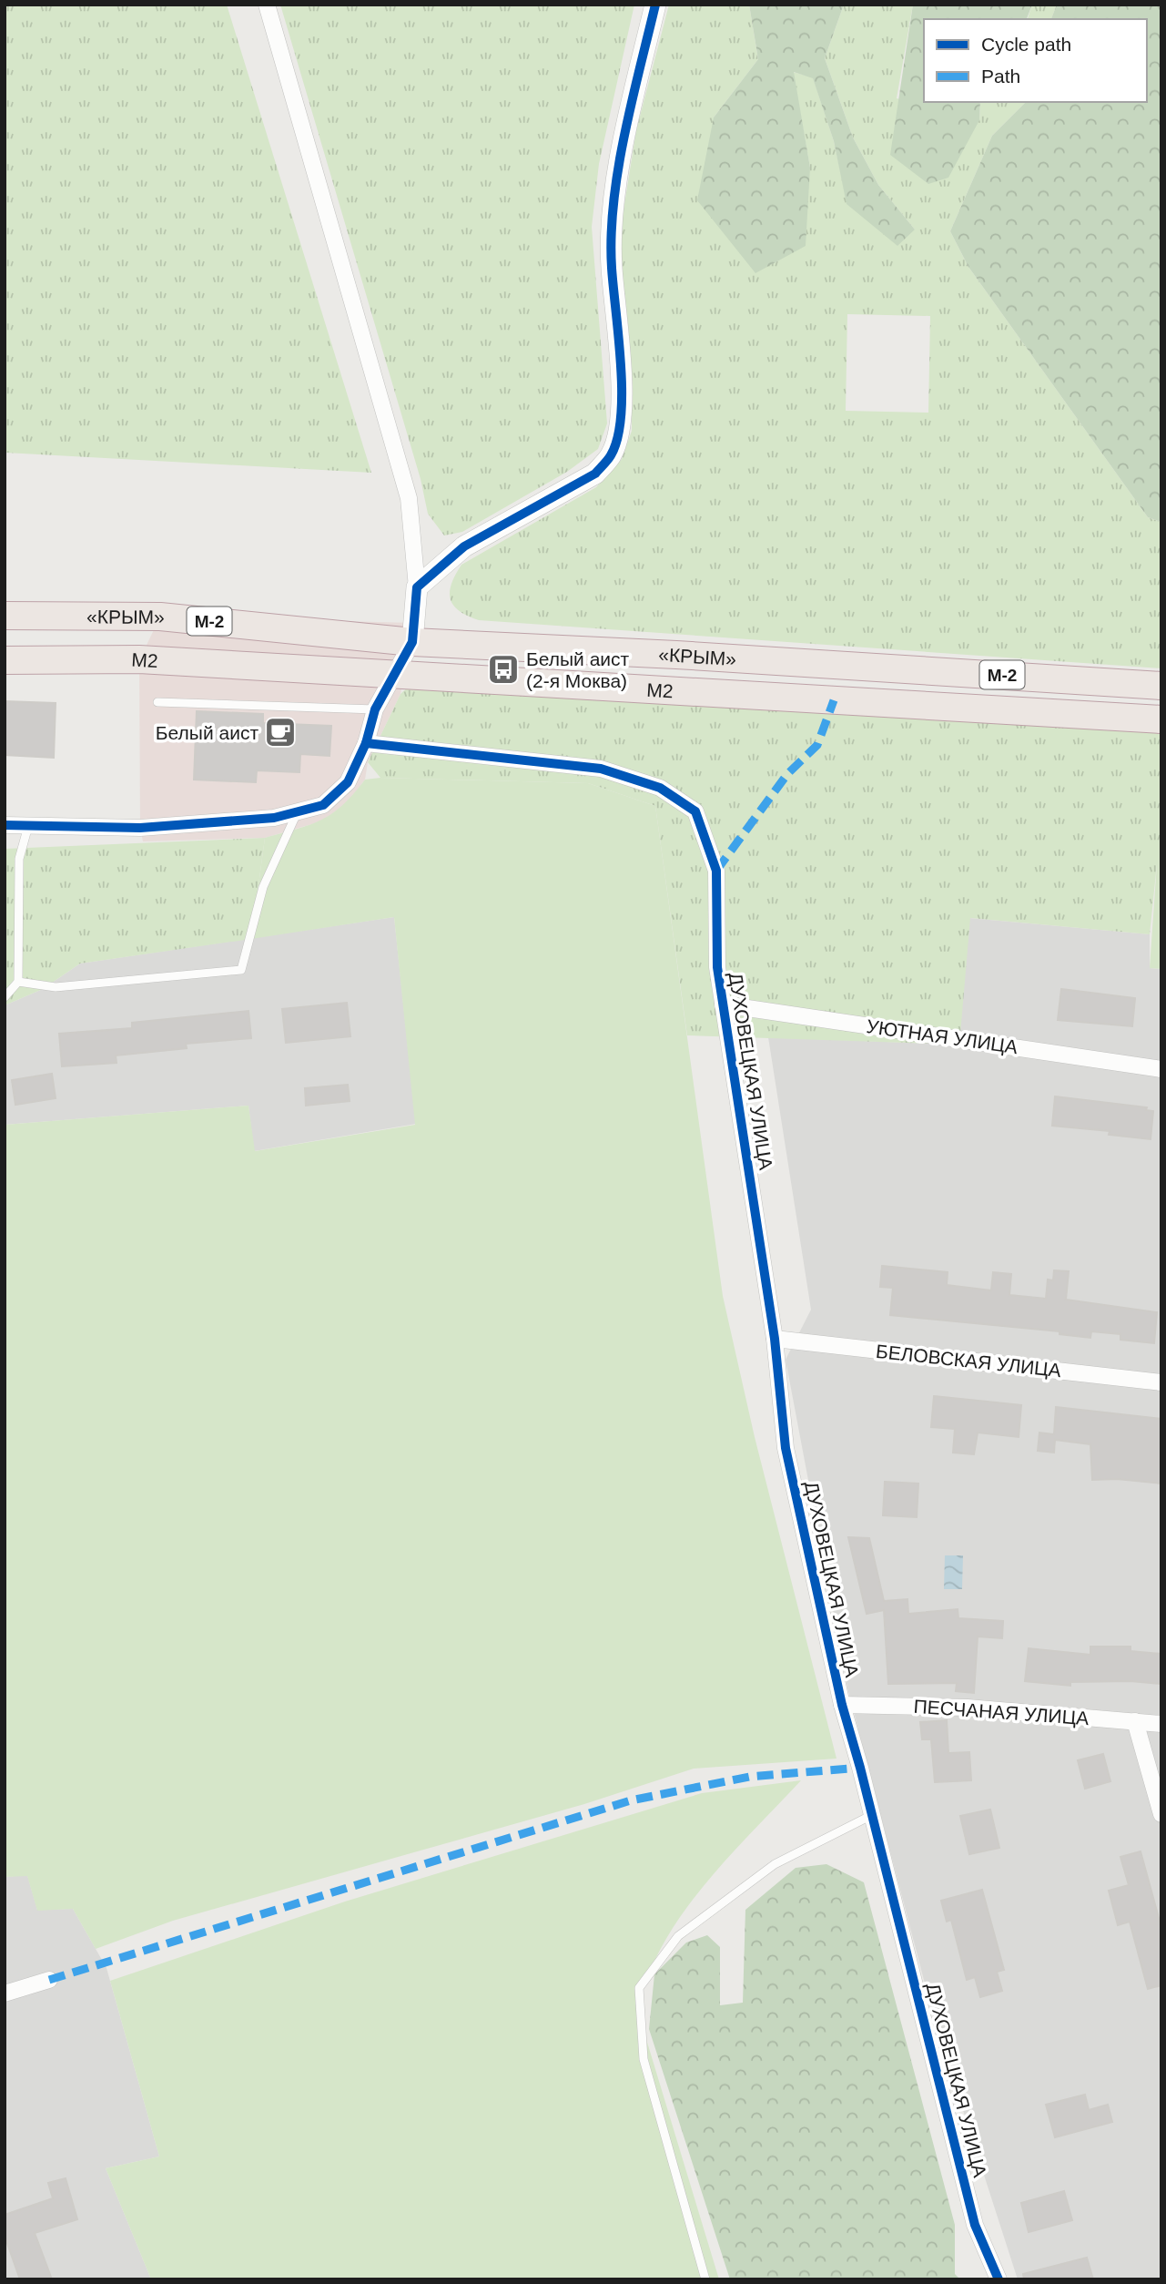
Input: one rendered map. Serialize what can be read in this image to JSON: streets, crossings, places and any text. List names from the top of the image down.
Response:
{
  "streets": {
    "highway": ["«КРЫМ»", "М-2", "М2"],
    "street": [
      "УЮТНАЯ УЛИЦА",
      "ДУХОВЕЦКАЯ УЛИЦА",
      "БЕЛОВСКАЯ УЛИЦА",
      "ПЕСЧАНАЯ УЛИЦА"
    ]
  },
  "crossings": [
    ["УЮТНАЯ УЛИЦА", "ДУХОВЕЦКАЯ УЛИЦА"],
    ["ДУХОВЕЦКАЯ УЛИЦА", "БЕЛОВСКАЯ УЛИЦА"],
    ["ДУХОВЕЦКАЯ УЛИЦА", "ПЕСЧАНАЯ УЛИЦА"]
  ],
  "places": {
    "bus stop": ["Белый аист (2-я Моква)"],
    "cafe": ["Белый аист"]
  },
  "legend": ["Cycle path", "Path"]
}
